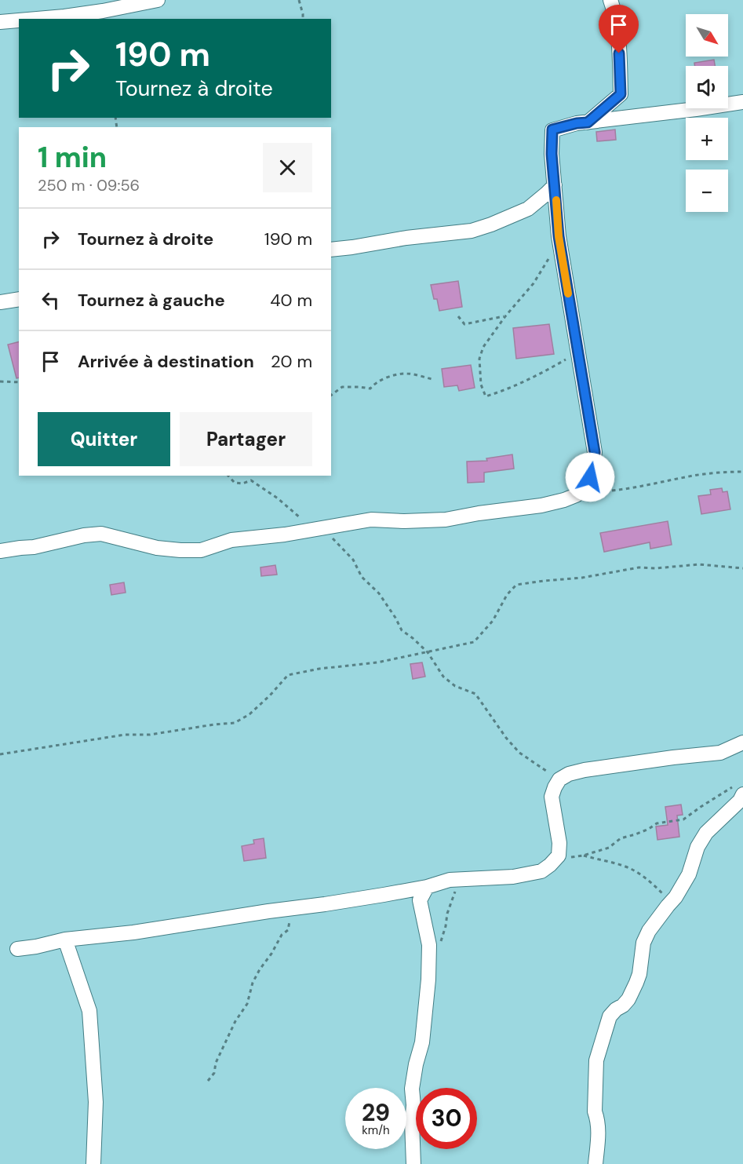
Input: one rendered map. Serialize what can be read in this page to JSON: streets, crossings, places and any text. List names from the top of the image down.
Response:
{
  "north": "bottom right",
  "page": {
    "map_buttons": ["+", "−"],
    "turn": ["190 m", "Tournez à droite"],
    "heading": ["1 min", "250 m · 09:56"],
    "list": [
      {
        "name": "Tournez à droite",
        "value": "190 m"
      },
      {
        "name": "Tournez à gauche",
        "value": "40 m"
      },
      {
        "name": "Arrivée à destination",
        "value": "20 m"
      }
    ],
    "buttons": ["Quitter", "Partager"],
    "speed": "29 km/h",
    "limit": "30"
  }
}
